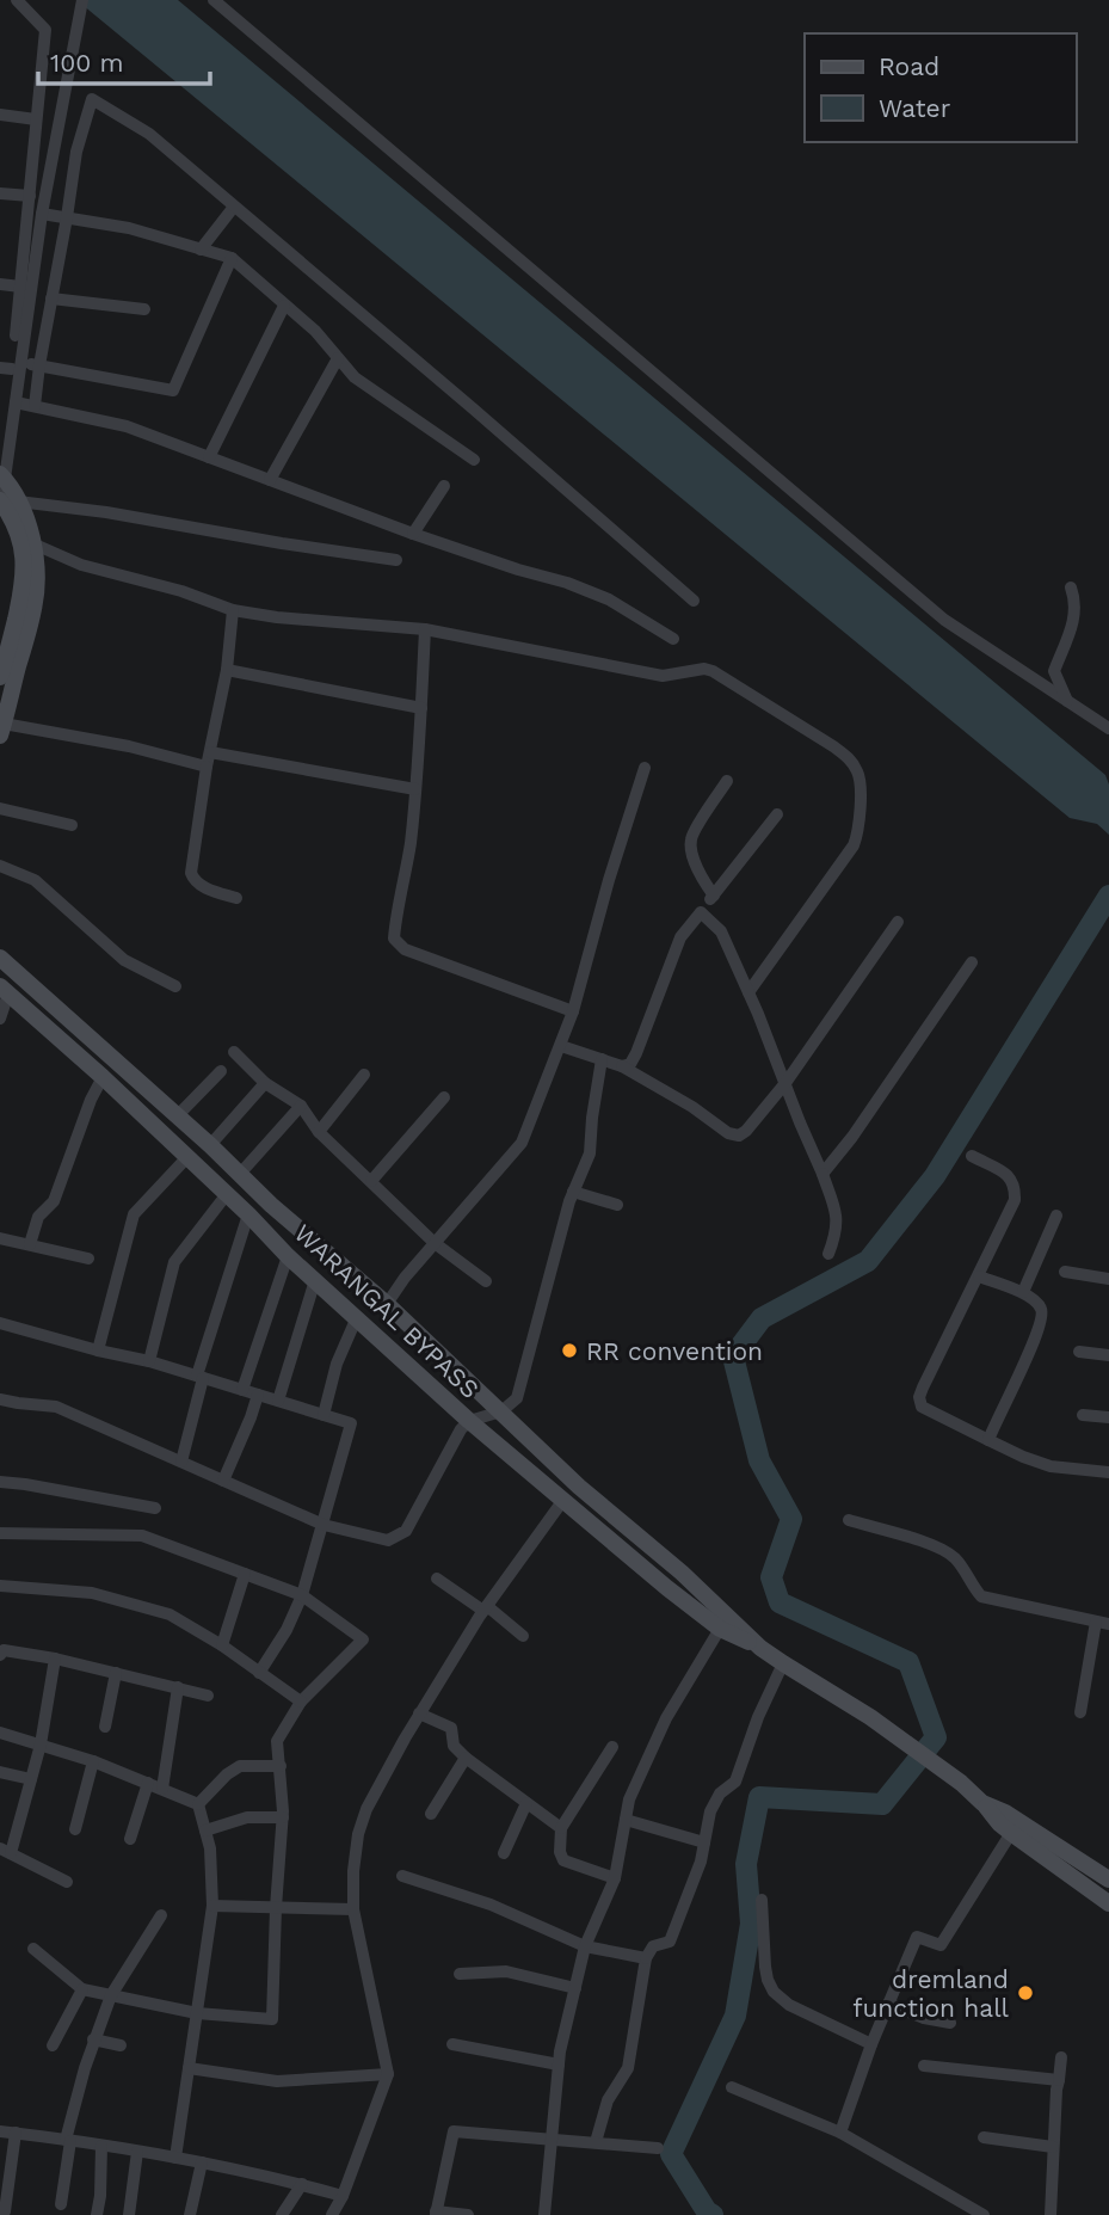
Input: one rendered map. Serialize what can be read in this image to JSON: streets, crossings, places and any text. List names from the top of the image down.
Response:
{
  "streets": {
    "main road": ["WARANGAL BYPASS"]
  },
  "places": ["RR convention", "dremland function hall"],
  "legend": ["Road", "Water"],
  "scale_bar": "100 m"
}
